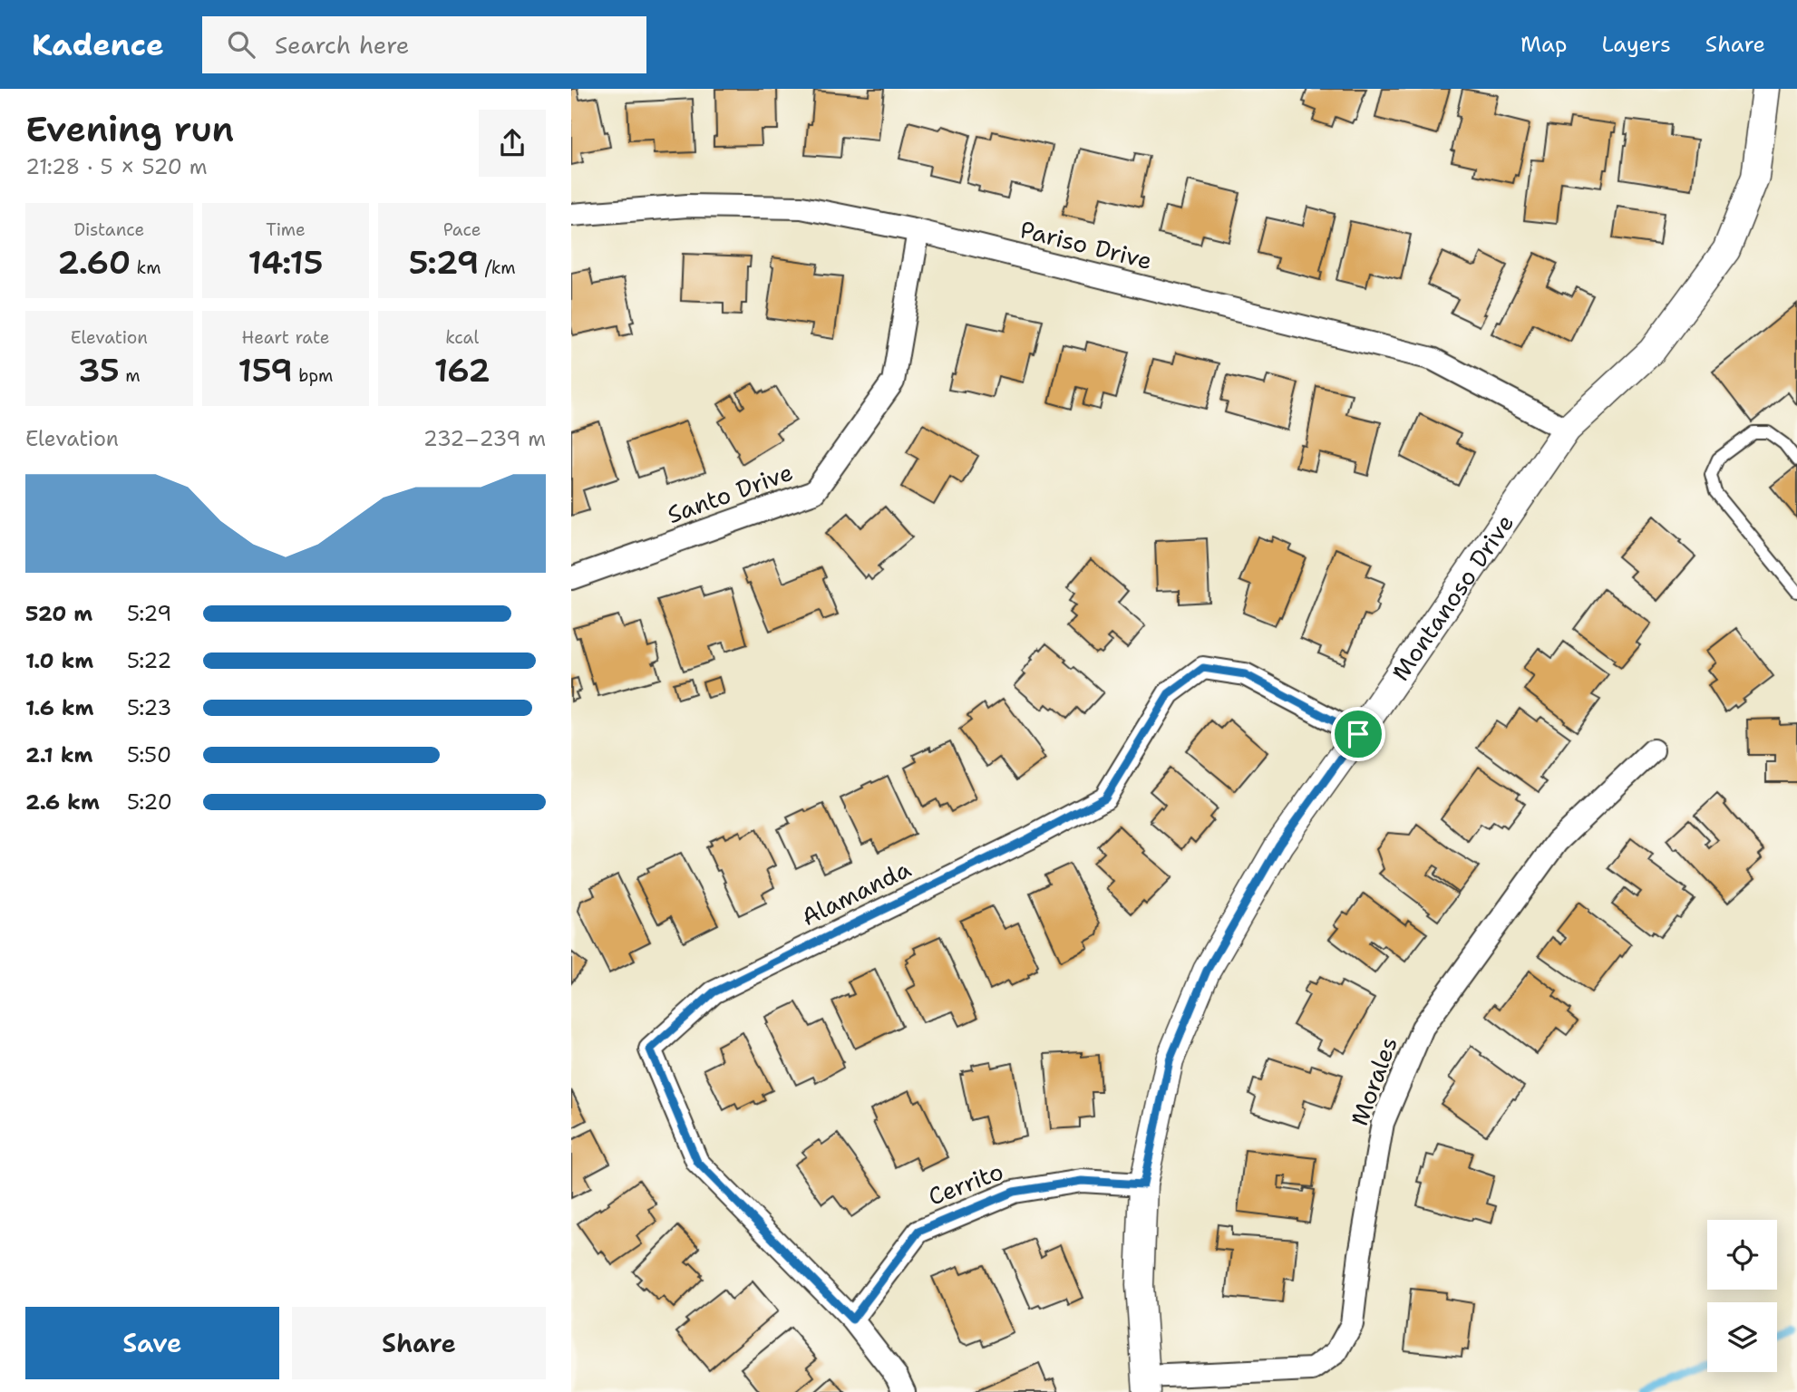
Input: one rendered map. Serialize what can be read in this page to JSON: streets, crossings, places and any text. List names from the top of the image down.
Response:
{
  "streets": {
    "street": [
      "Pariso Drive",
      "Santo Drive",
      "Montanoso Drive",
      "Alamanda",
      "Morales",
      "Cerrito"
    ]
  },
  "crossings": [
    ["Pariso Drive", "Santo Drive"],
    ["Pariso Drive", "Montanoso Drive"],
    ["Montanoso Drive", "Alamanda"],
    ["Montanoso Drive", "Morales"],
    ["Montanoso Drive", "Cerrito"],
    ["Alamanda", "Cerrito"]
  ],
  "page": {
    "header": "Kadence",
    "search": "Search here",
    "nav": ["Map", "Layers", "Share"],
    "heading": ["Evening run", "21:28 · 5 × 520 m"],
    "stats": [
      ["Distance", "2.60 km"],
      ["Time", "14:15"],
      ["Pace", "5:29 /km"],
      ["Elevation", "35 m"],
      ["Heart rate", "159 bpm"],
      ["kcal", "162"]
    ],
    "chart": ["Elevation", "232–239 m"],
    "list": [
      {
        "name": "520 m",
        "note": "5:29"
      },
      {
        "name": "1.0 km",
        "note": "5:22"
      },
      {
        "name": "1.6 km",
        "note": "5:23"
      },
      {
        "name": "2.1 km",
        "note": "5:50"
      },
      {
        "name": "2.6 km",
        "note": "5:20"
      }
    ],
    "buttons": ["Save", "Share"]
  }
}
